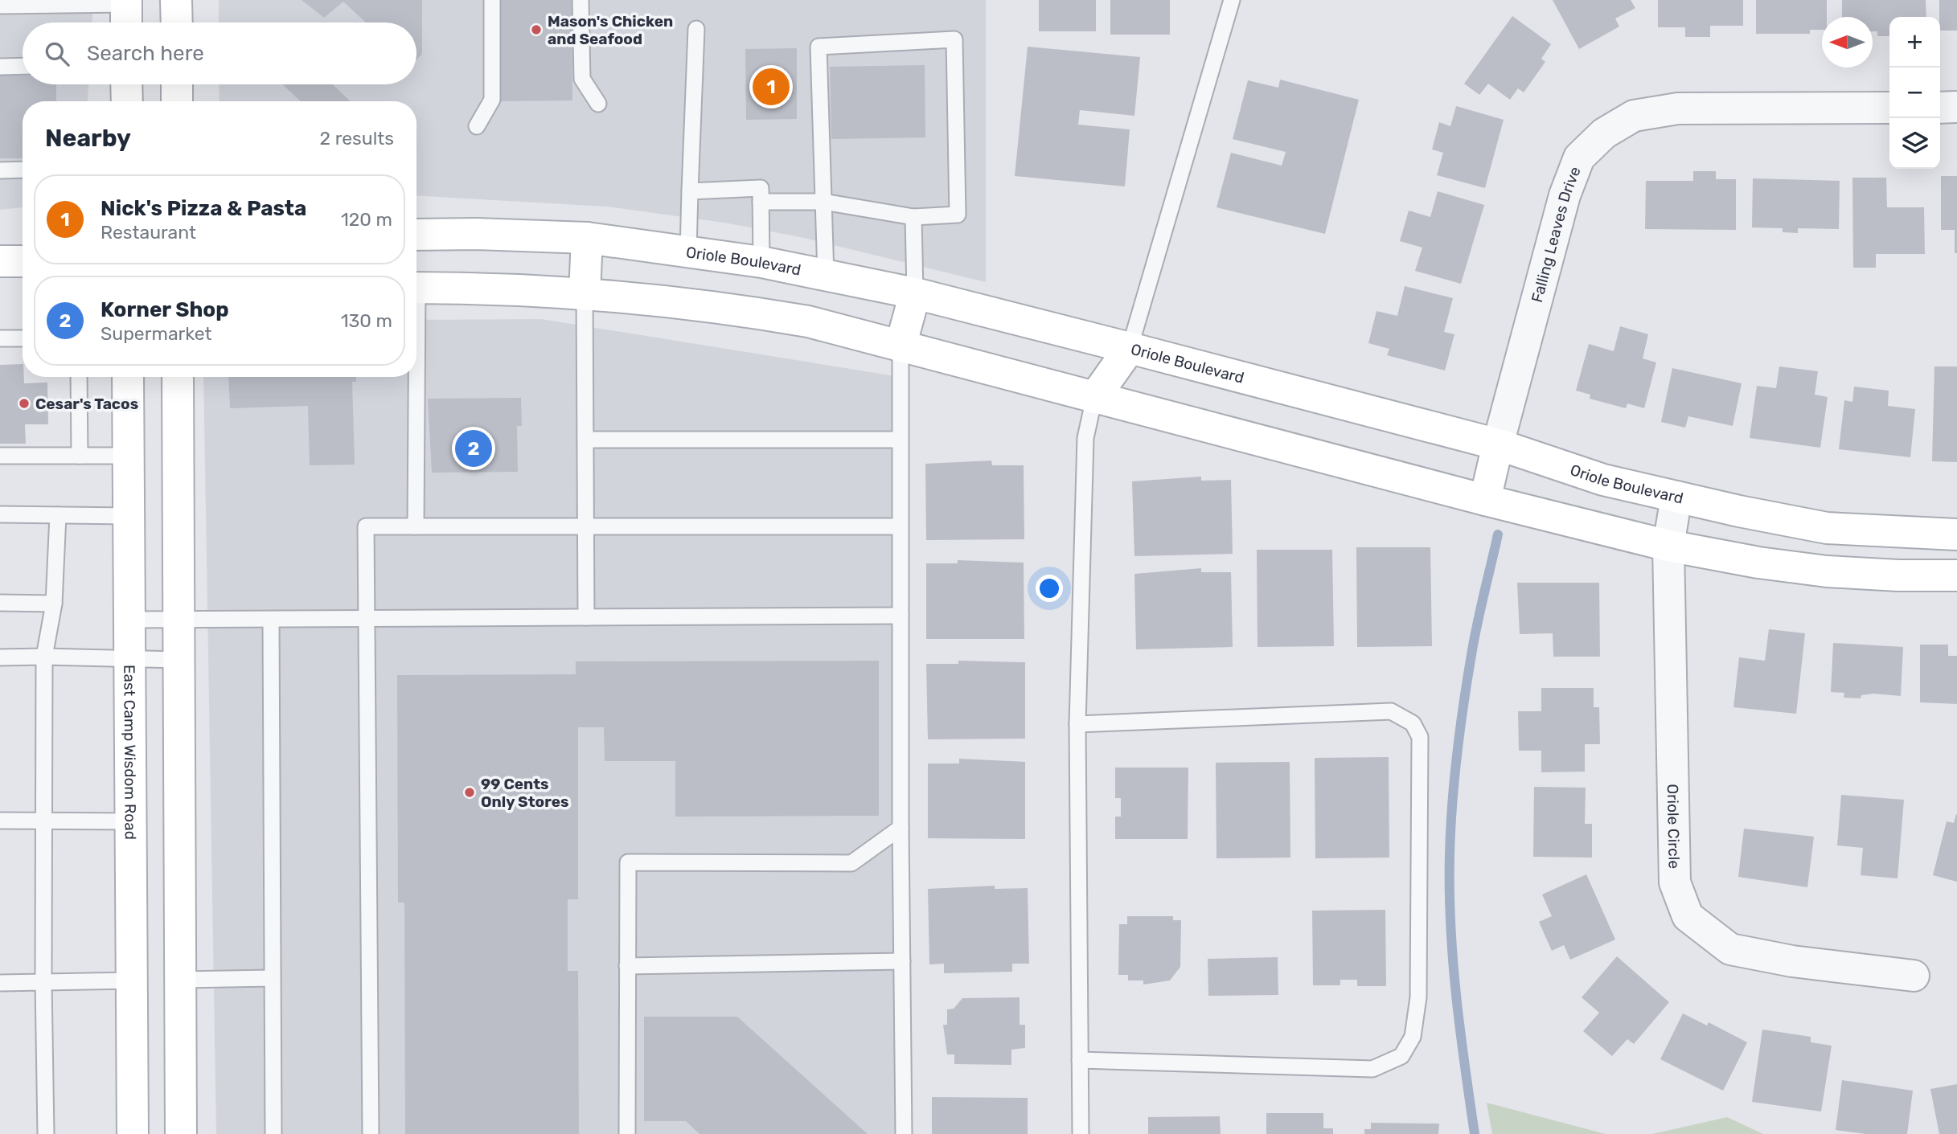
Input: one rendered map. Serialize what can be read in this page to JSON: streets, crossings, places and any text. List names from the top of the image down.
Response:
{
  "streets": {
    "street": [
      "Falling Leaves Drive",
      "Oriole Boulevard",
      "East Camp Wisdom Road",
      "Oriole Circle"
    ]
  },
  "crossings": [
    ["Falling Leaves Drive", "Oriole Boulevard"],
    ["Oriole Boulevard", "Oriole Circle"]
  ],
  "places": ["Mason's Chicken and Seafood", "Cesar's Tacos", "99 Cents Only Stores"],
  "north": "left",
  "page": {
    "map_buttons": ["+", "−"],
    "search": "Search here",
    "pins": ["1", "2"],
    "heading": ["Nearby", "2 results"],
    "list": [
      {
        "mark": "1",
        "name": "Nick's Pizza & Pasta",
        "note": "Restaurant",
        "value": "120 m"
      },
      {
        "mark": "2",
        "name": "Korner Shop",
        "note": "Supermarket",
        "value": "130 m"
      }
    ]
  }
}
